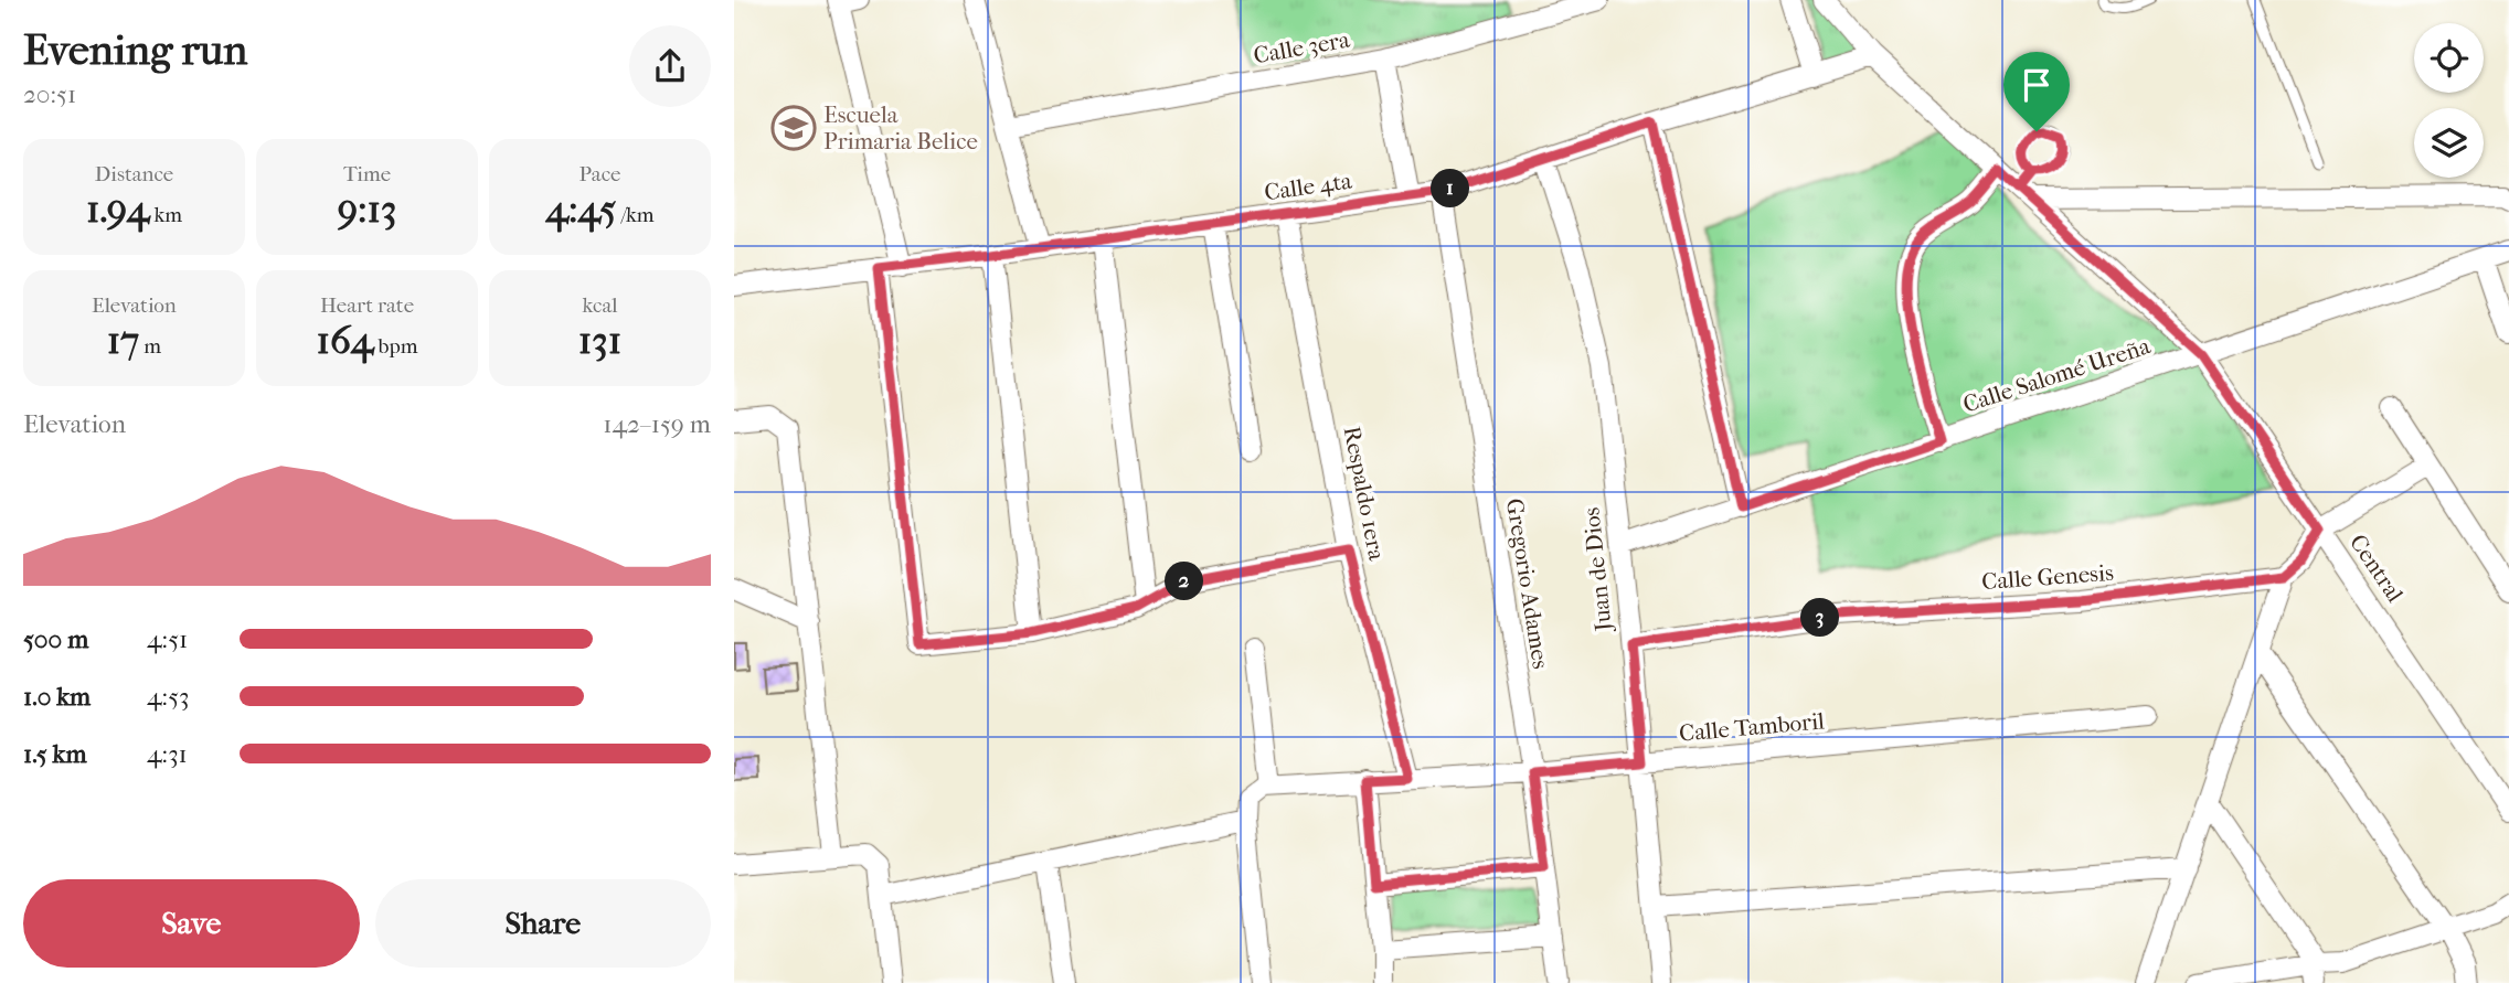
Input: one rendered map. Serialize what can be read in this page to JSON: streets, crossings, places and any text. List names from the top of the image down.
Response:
{
  "streets": {
    "street": [
      "Calle 3era",
      "Calle 4ta",
      "Calle Salomé Ureña",
      "Respaldo 1era",
      "Central",
      "Juan de Dios",
      "Calle Genesis",
      "Gregorio Adames",
      "Calle Tamboril"
    ]
  },
  "crossings": [
    ["Calle 4ta", "Respaldo 1era"],
    ["Calle 4ta", "Central"],
    ["Calle 4ta", "Juan de Dios"],
    ["Calle 4ta", "Gregorio Adames"],
    ["Calle Salomé Ureña", "Central"],
    ["Calle Salomé Ureña", "Juan de Dios"],
    ["Respaldo 1era", "Calle Tamboril"],
    ["Juan de Dios", "Calle Genesis"],
    ["Juan de Dios", "Calle Tamboril"],
    ["Gregorio Adames", "Calle Tamboril"]
  ],
  "places": {
    "school or university": ["Escuela Primaria Belice"]
  },
  "page": {
    "heading": ["Evening run", "20:51"],
    "stats": [
      ["Distance", "1.94 km"],
      ["Time", "9:13"],
      ["Pace", "4:45 /km"],
      ["Elevation", "17 m"],
      ["Heart rate", "164 bpm"],
      ["kcal", "131"]
    ],
    "pins": ["1", "2", "3"],
    "chart": ["Elevation", "142–159 m"],
    "list": [
      {
        "name": "500 m",
        "note": "4:51"
      },
      {
        "name": "1.0 km",
        "note": "4:53"
      },
      {
        "name": "1.5 km",
        "note": "4:31"
      }
    ],
    "buttons": ["Save", "Share"]
  }
}
